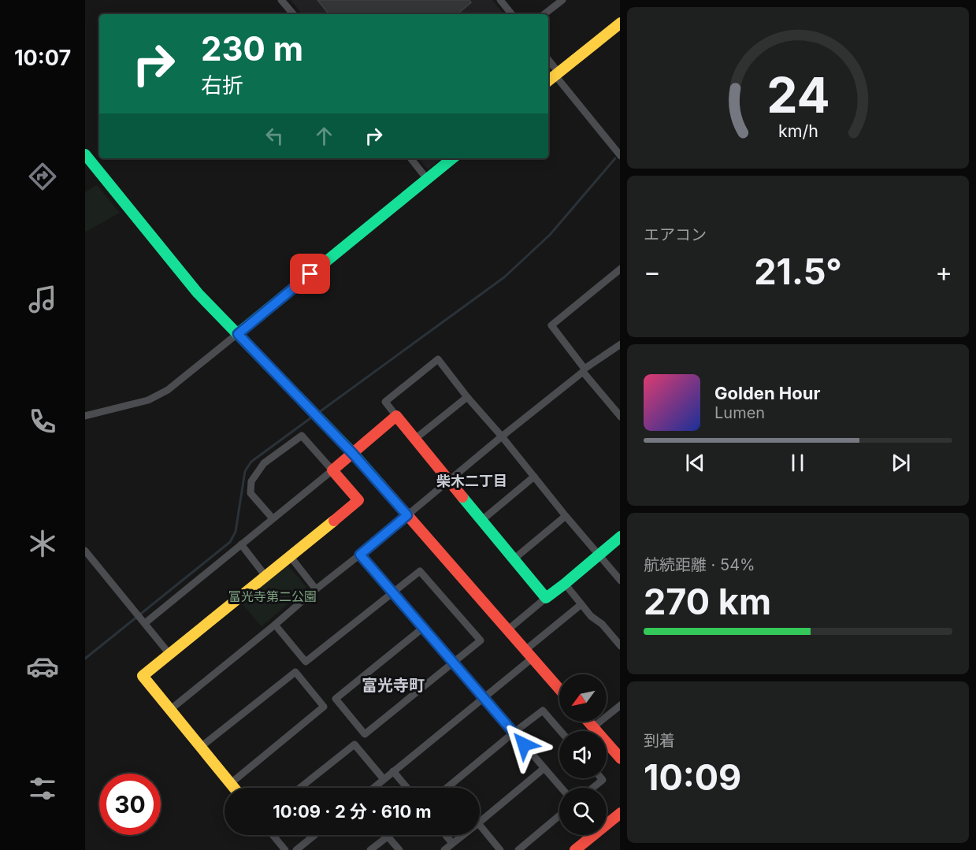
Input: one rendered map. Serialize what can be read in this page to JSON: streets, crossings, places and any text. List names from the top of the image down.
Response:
{
  "districts": ["柴木二丁目", "富光寺町"],
  "parks": ["富光寺第二公園"],
  "north": "bottom left",
  "page": {
    "tabs": "10:07",
    "turn": ["230 m", "右折"],
    "tile": [
      "エアコン",
      ["航続距離 · 54%", "270 km"],
      ["到着", "10:09"]
    ],
    "heat": ["−", "21.5°", "+"],
    "song": ["Golden Hour", "Lumen"],
    "limit": "30",
    "trip": "10:09 · 2 分 · 610 m",
    "gauge": ["24", "km/h"]
  }
}
